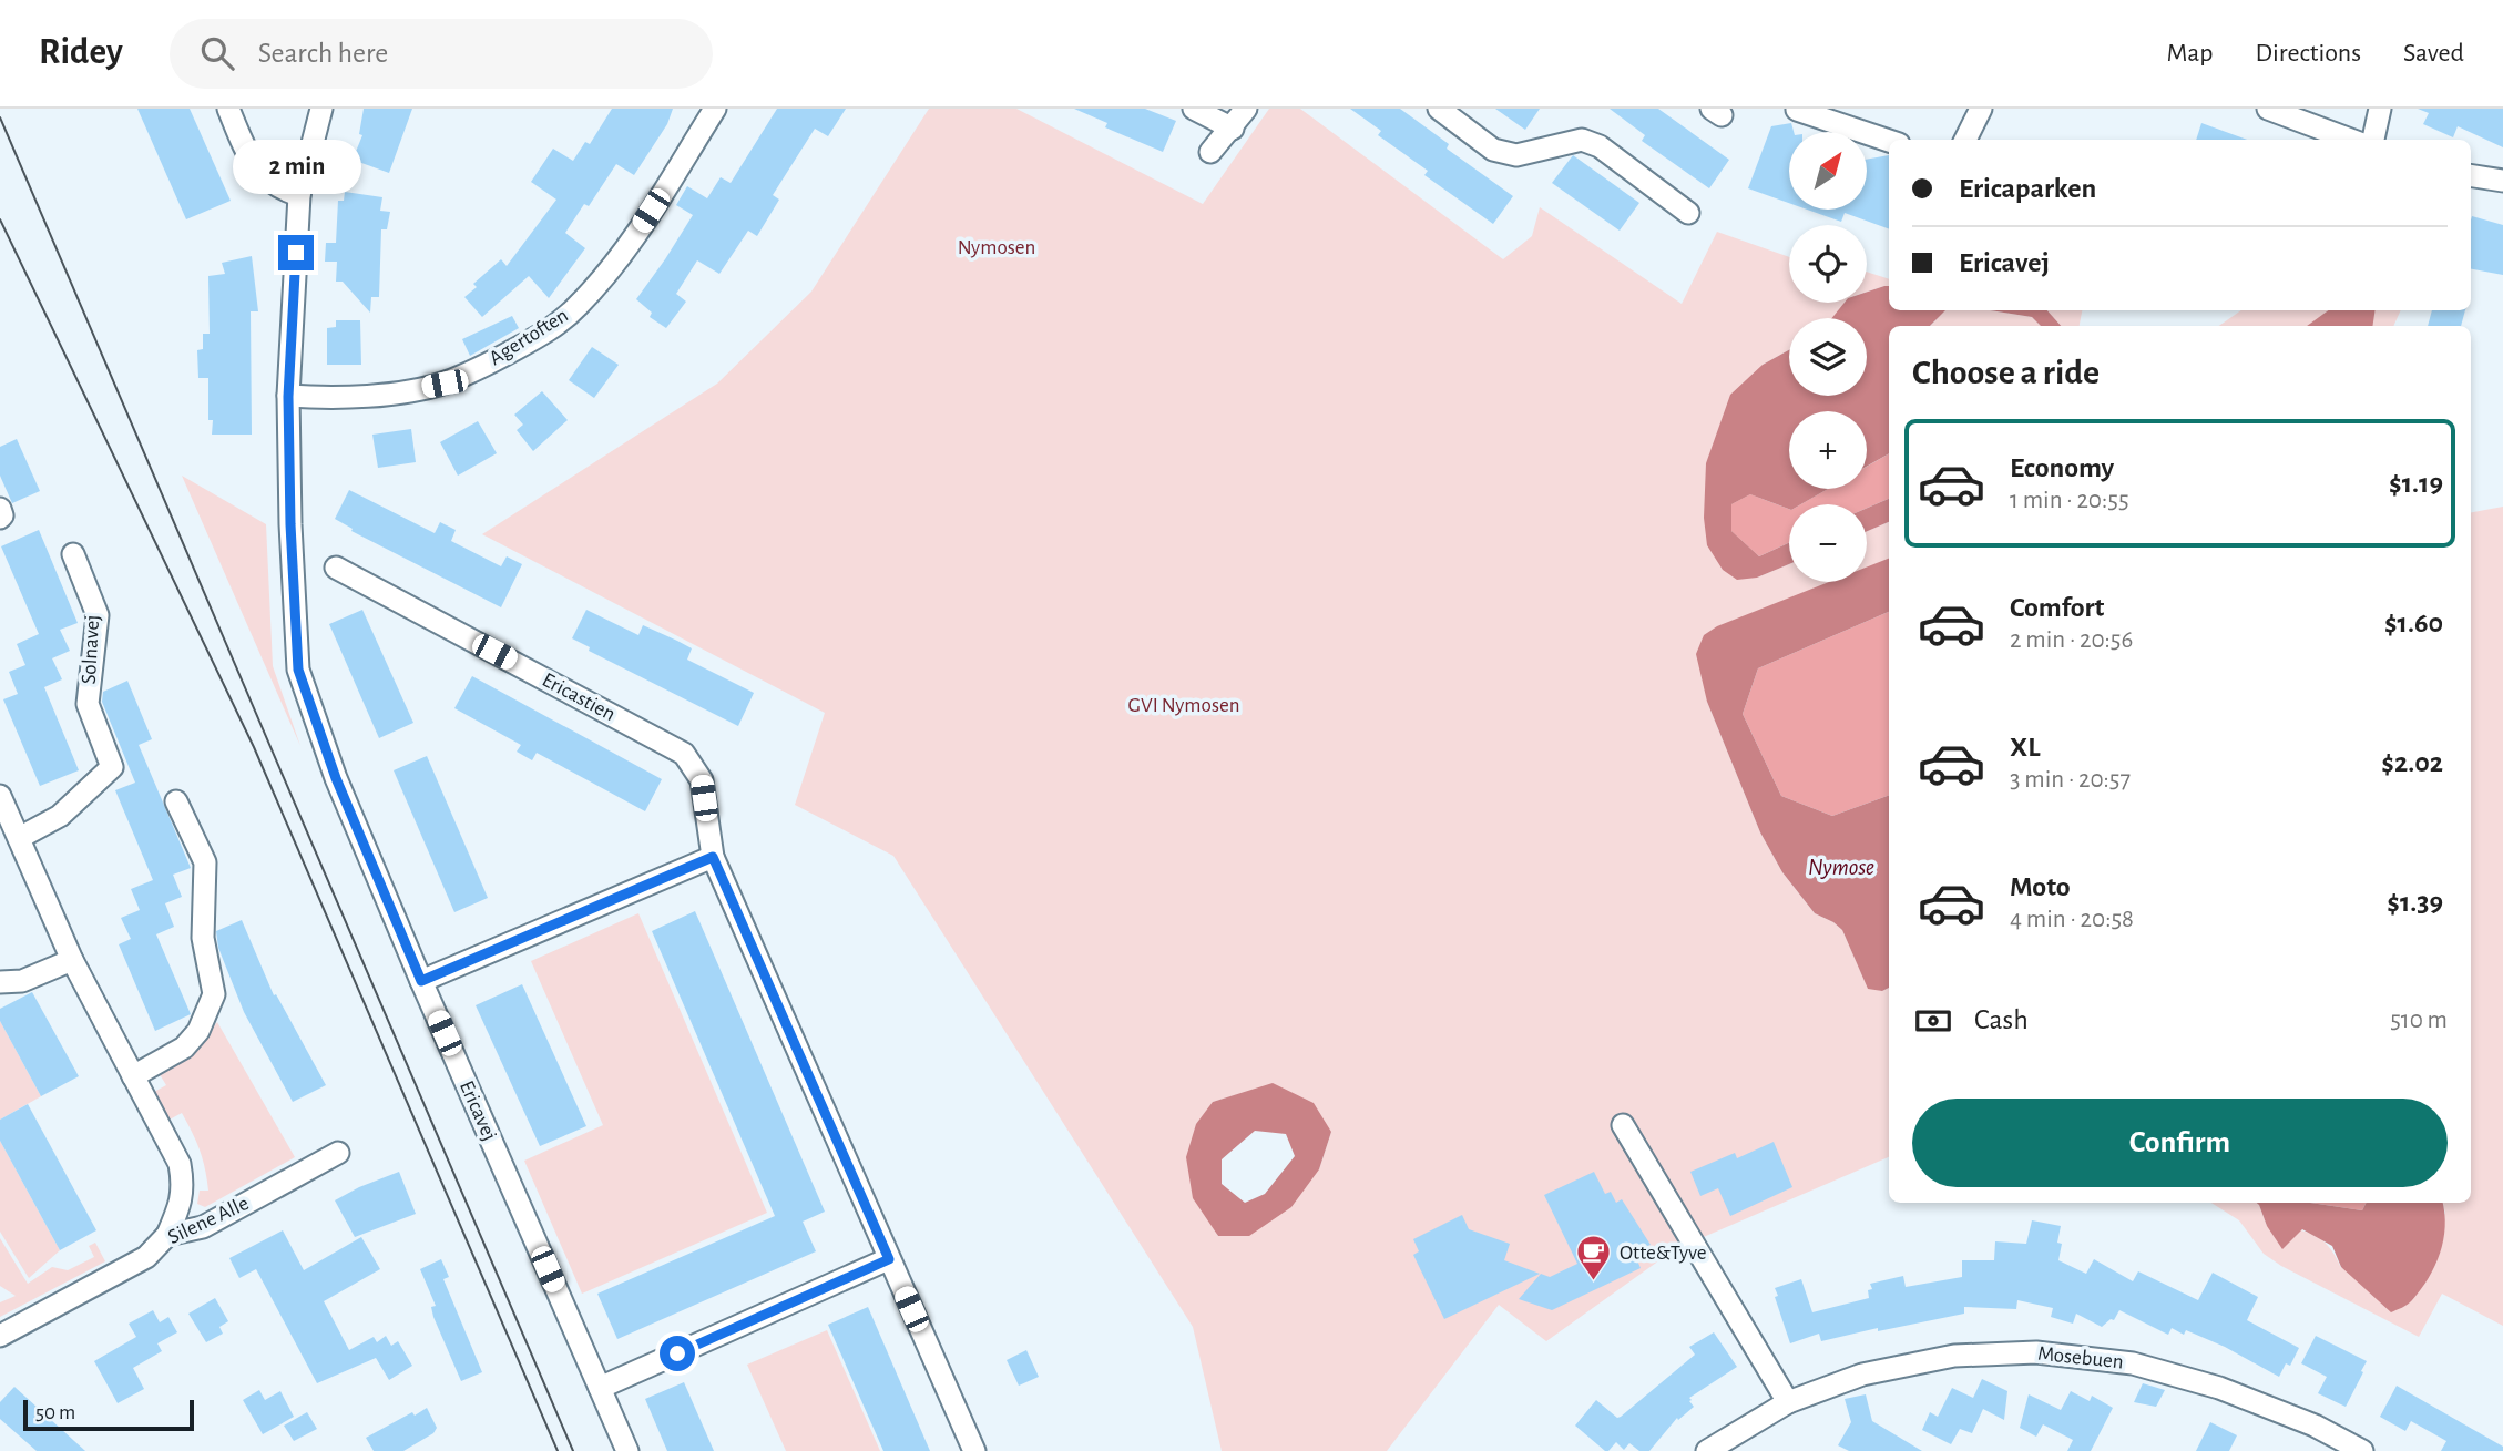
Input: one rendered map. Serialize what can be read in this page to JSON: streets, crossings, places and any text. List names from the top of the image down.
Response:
{
  "streets": {
    "street": [
      "Agertoften",
      "Solnavej",
      "Ericastien",
      "Ericavej",
      "Silene Alle",
      "Mosebuen"
    ]
  },
  "crossings": [
    ["Agertoften", "Ericavej"]
  ],
  "water": ["Nymose"],
  "parks": ["Nymosen", "GVI Nymosen"],
  "places": {
    "cafe": ["Otte&Tyve"]
  },
  "scale_bar": "50 m",
  "north": "top right",
  "page": {
    "header": "Ridey",
    "search": "Search here",
    "nav": ["Map", "Directions", "Saved"],
    "map_buttons": ["+", "−"],
    "bubble": "2 min",
    "banner": ["Ericaparken", "Ericavej"],
    "heading": "Choose a ride",
    "list": [
      {
        "name": "Economy",
        "note": "1 min · 20:55",
        "value": "$1.19"
      },
      {
        "name": "Comfort",
        "note": "2 min · 20:56",
        "value": "$1.60"
      },
      {
        "name": "XL",
        "note": "3 min · 20:57",
        "value": "$2.02"
      },
      {
        "name": "Moto",
        "note": "4 min · 20:58",
        "value": "$1.39"
      }
    ],
    "pay": ["Cash", "510 m"],
    "buttons": "Confirm",
    "scale": "50 m"
  }
}
